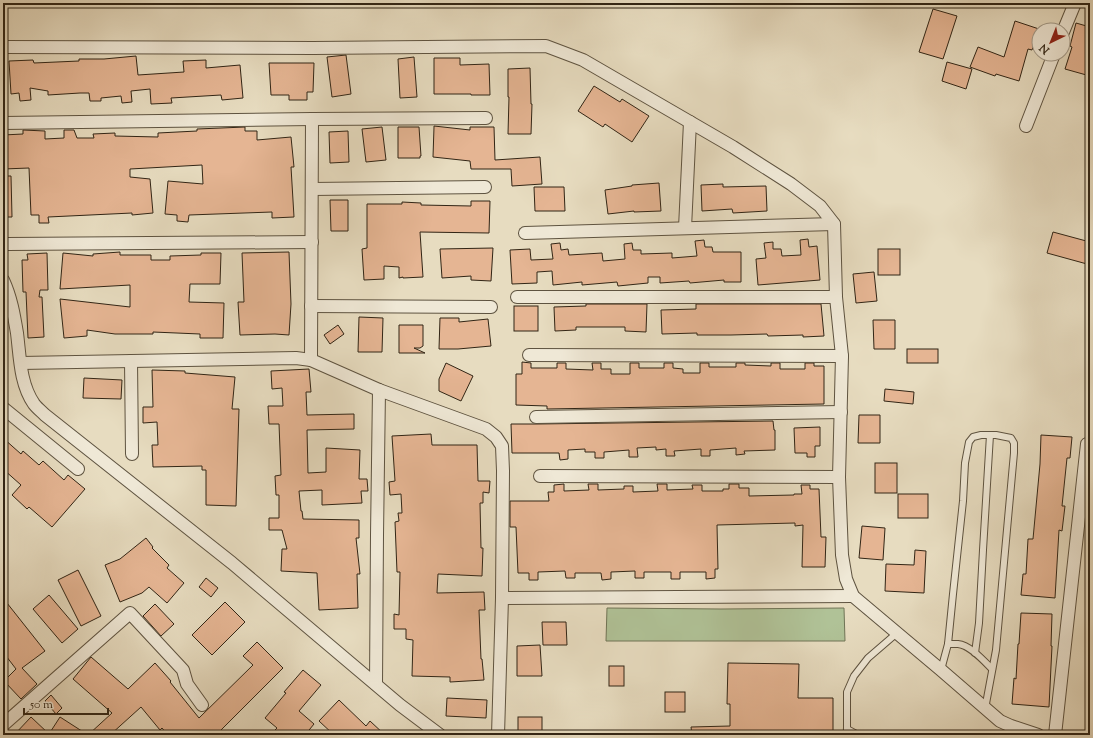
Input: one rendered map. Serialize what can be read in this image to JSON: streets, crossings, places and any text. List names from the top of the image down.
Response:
{
  "scale_bar": "50 m",
  "north": "bottom left"
}
